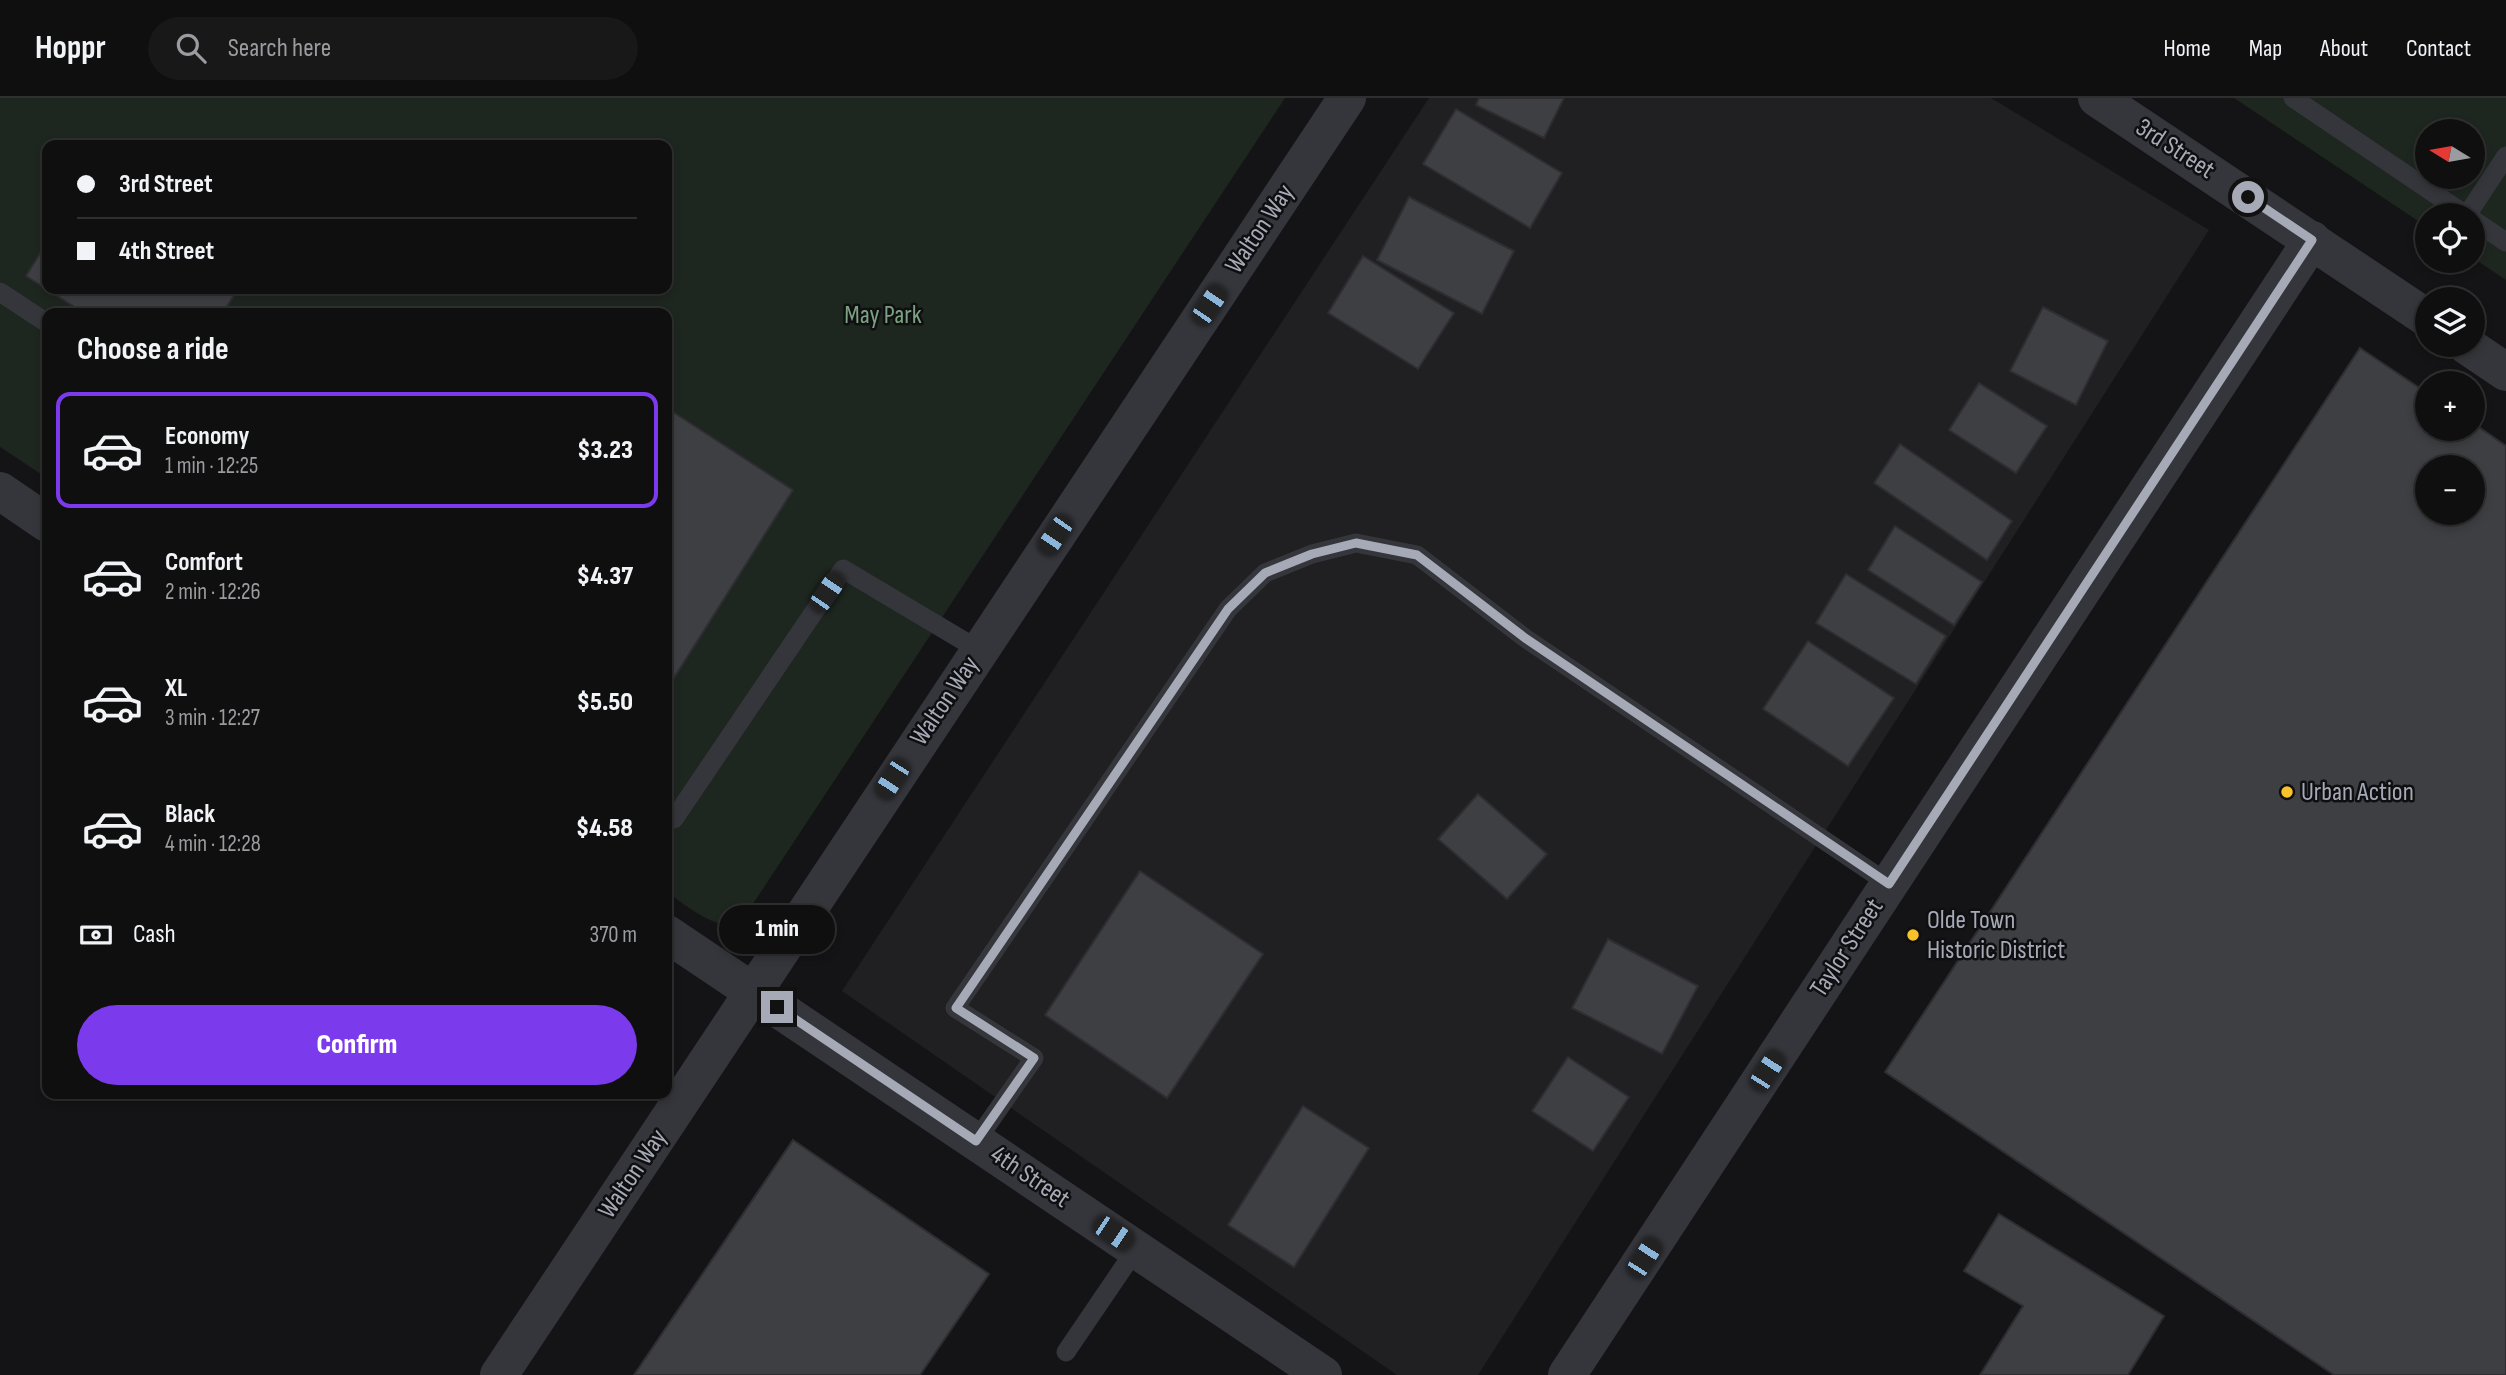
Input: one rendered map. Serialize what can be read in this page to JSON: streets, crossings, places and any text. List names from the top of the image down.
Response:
{
  "streets": {
    "street": [
      "3rd Street",
      "Walton Way",
      "Taylor Street",
      "4th Street"
    ]
  },
  "crossings": [
    ["3rd Street", "Taylor Street"],
    ["Walton Way", "4th Street"]
  ],
  "parks": ["May Park"],
  "places": ["Urban Action", "Olde Town Historic District"],
  "north": "left",
  "page": {
    "header": "Hoppr",
    "search": "Search here",
    "nav": [
      "Home",
      "Map",
      "About",
      "Contact"
    ],
    "map_buttons": ["+", "−"],
    "banner": ["3rd Street", "4th Street"],
    "heading": "Choose a ride",
    "list": [
      {
        "name": "Economy",
        "note": "1 min · 12:25",
        "value": "$3.23"
      },
      {
        "name": "Comfort",
        "note": "2 min · 12:26",
        "value": "$4.37"
      },
      {
        "name": "XL",
        "note": "3 min · 12:27",
        "value": "$5.50"
      },
      {
        "name": "Black",
        "note": "4 min · 12:28",
        "value": "$4.58"
      }
    ],
    "pay": ["Cash", "370 m"],
    "bubble": "1 min",
    "buttons": "Confirm"
  }
}
